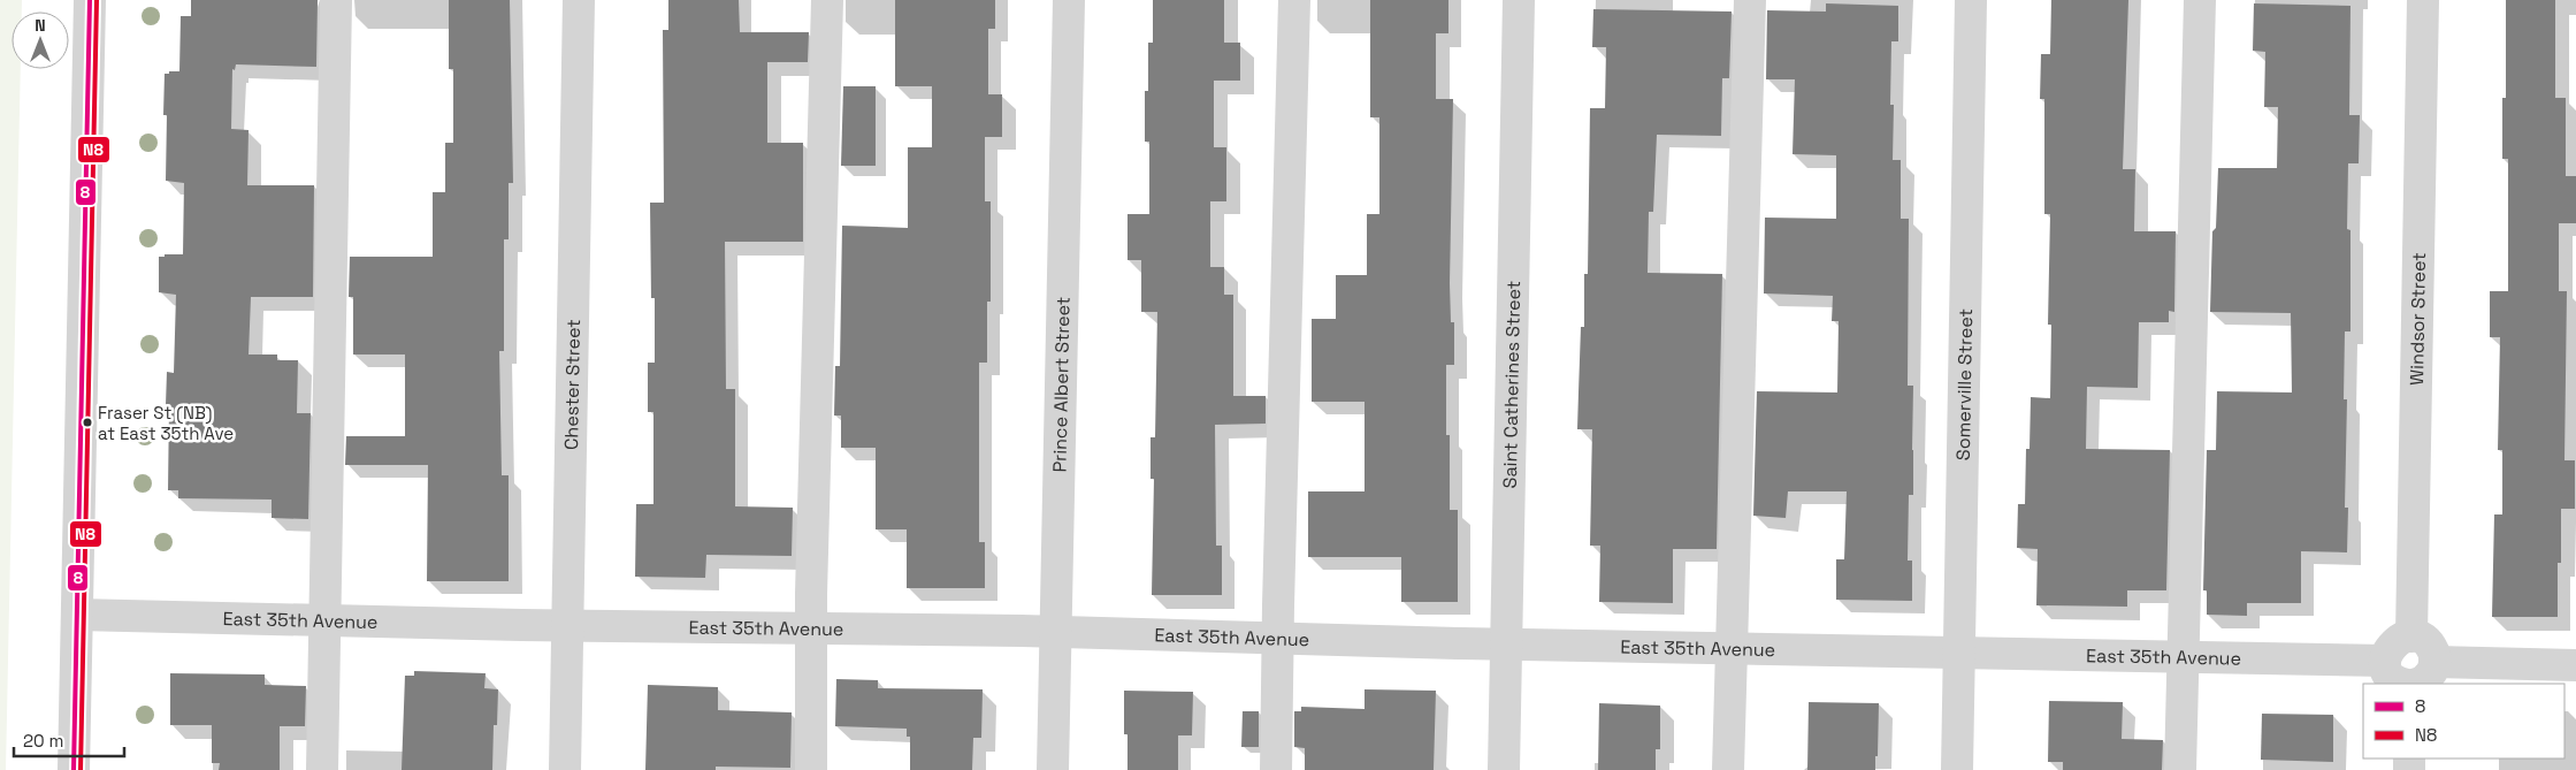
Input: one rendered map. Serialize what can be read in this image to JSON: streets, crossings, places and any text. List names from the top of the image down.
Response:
{
  "streets": {
    "street": [
      "Windsor Street",
      "Chester Street",
      "Prince Albert Street",
      "Saint Catherines Street",
      "Somerville Street",
      "East 35th Avenue"
    ]
  },
  "crossings": [
    ["Chester Street", "East 35th Avenue"],
    ["Prince Albert Street", "East 35th Avenue"],
    ["Saint Catherines Street", "East 35th Avenue"],
    ["Somerville Street", "East 35th Avenue"]
  ],
  "places": ["Fraser St (NB) at East 35th Ave"],
  "lines": ["transit line 8", "transit line N8"],
  "legend": ["8", "N8"],
  "scale_bar": "20 m",
  "north": "top"
}
